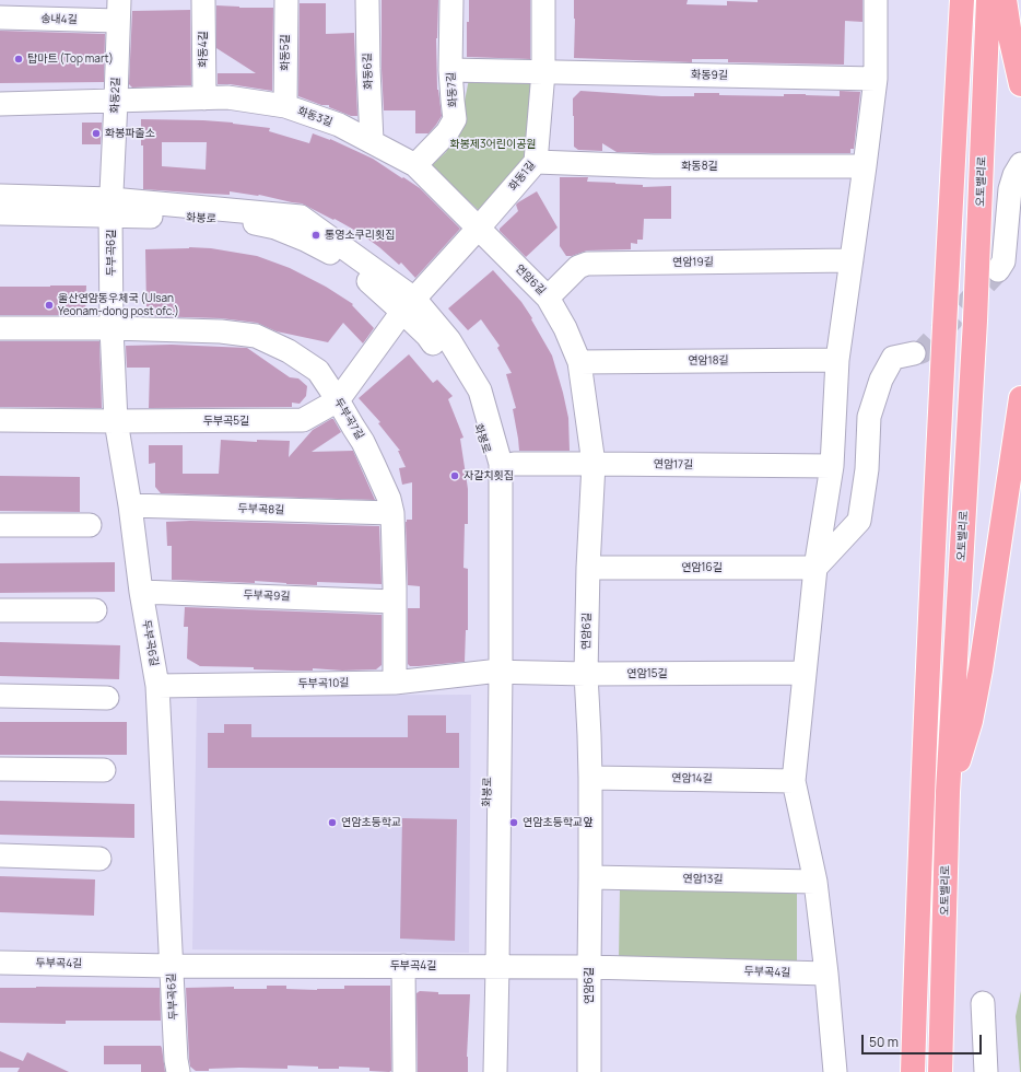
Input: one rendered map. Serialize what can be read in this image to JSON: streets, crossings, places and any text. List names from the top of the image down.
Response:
{
  "streets": {
    "highway": ["오토밸리로"],
    "street": [
      "송내4길",
      "화동4길",
      "화동5길",
      "화동6길",
      "화동9길",
      "화동7길",
      "화동2길",
      "화동3길",
      "화동8길",
      "화동1길",
      "화봉로",
      "두부곡6길",
      "연암19길",
      "연암6길",
      "연암18길",
      "두부곡7길",
      "두부곡5길",
      "연암17길",
      "두부곡8길",
      "연암16길",
      "두부곡9길",
      "연암15길",
      "두부곡10길",
      "연암14길",
      "연암13길",
      "두부곡4길"
    ]
  },
  "crossings": [
    ["송내4길", "화동2길"],
    ["화동4길", "화동3길"],
    ["화동5길", "화동3길"],
    ["화동6길", "화동3길"],
    ["화동9길", "화동7길"],
    ["화동9길", "화동1길"],
    ["화동7길", "화동3길"],
    ["화동2길", "화동3길"],
    ["화동2길", "화봉로"],
    ["화동2길", "두부곡6길"],
    ["화동3길", "화동1길"],
    ["화동3길", "연암6길"],
    ["화동8길", "화동1길"],
    ["화동1길", "화봉로"],
    ["화동1길", "연암6길"],
    ["화동1길", "두부곡5길"],
    ["화봉로", "두부곡6길"],
    ["화봉로", "두부곡5길"],
    ["화봉로", "연암15길"],
    ["화봉로", "두부곡10길"],
    ["두부곡6길", "두부곡7길"],
    ["두부곡6길", "두부곡5길"],
    ["두부곡6길", "두부곡8길"],
    ["두부곡6길", "두부곡9길"],
    ["두부곡6길", "두부곡10길"],
    ["두부곡6길", "두부곡4길"],
    ["연암19길", "연암6길"],
    ["연암6길", "연암18길"],
    ["연암6길", "연암17길"],
    ["연암6길", "연암16길"],
    ["연암6길", "연암15길"],
    ["연암6길", "연암14길"],
    ["연암6길", "연암13길"],
    ["연암6길", "두부곡4길"],
    ["두부곡7길", "두부곡5길"],
    ["두부곡7길", "두부곡8길"],
    ["두부곡7길", "두부곡9길"],
    ["두부곡7길", "두부곡10길"],
    ["연암15길", "두부곡10길"]
  ],
  "parks": ["화봉제3어린이공원"],
  "places": [
    "탑마트 (Top mart)",
    "화봉파출소",
    "통영소쿠리횟집",
    "울산연암동우체국 (Ulsan Yeonam-dong post ofc.)",
    "자갈치횟집",
    "연암초등학교",
    "연암초등학교앞"
  ],
  "scale_bar": "50 m"
}
